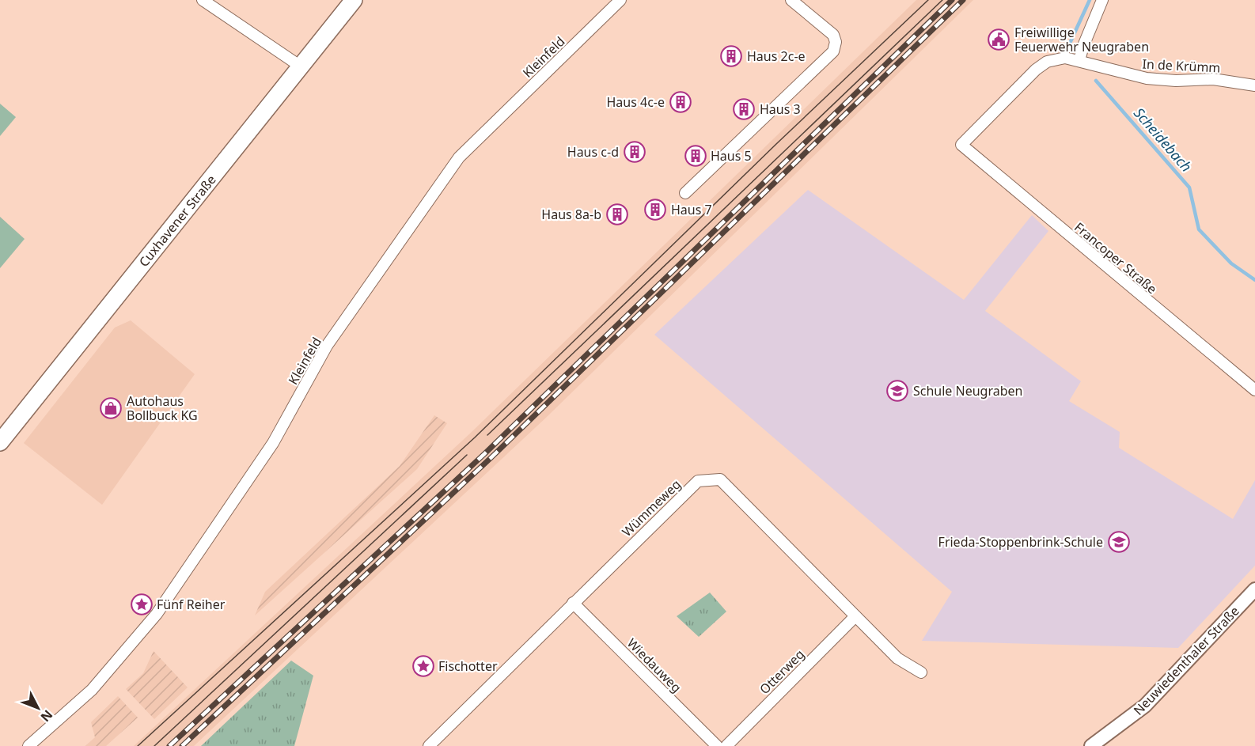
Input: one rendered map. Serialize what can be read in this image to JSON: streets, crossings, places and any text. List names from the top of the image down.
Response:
{
  "streets": {
    "main road": ["Cuxhavener Straße"],
    "street": [
      "Kleinfeld",
      "In de Krümm",
      "Francoper Straße",
      "Wümmeweg",
      "Neuwiedenthaler Straße",
      "Wiedauweg",
      "Otterweg"
    ]
  },
  "crossings": [
    ["In de Krümm", "Francoper Straße"],
    ["Wümmeweg", "Wiedauweg"],
    ["Wümmeweg", "Otterweg"]
  ],
  "water": ["Scheidebach"],
  "places": {
    "public building": ["Freiwillige Feuerwehr Neugraben"],
    "building": [
      "Haus 2c-e",
      "Haus 4c-e",
      "Haus 3",
      "Haus c-d",
      "Haus 5",
      "Haus 7",
      "Haus 8a-b"
    ],
    "school or university": ["Schule Neugraben", "Frieda-Stoppenbrink-Schule"],
    "shop": ["Autohaus Bollbuck KG"],
    "place": ["Fünf Reiher", "Fischotter"]
  },
  "north": "bottom right"
}
